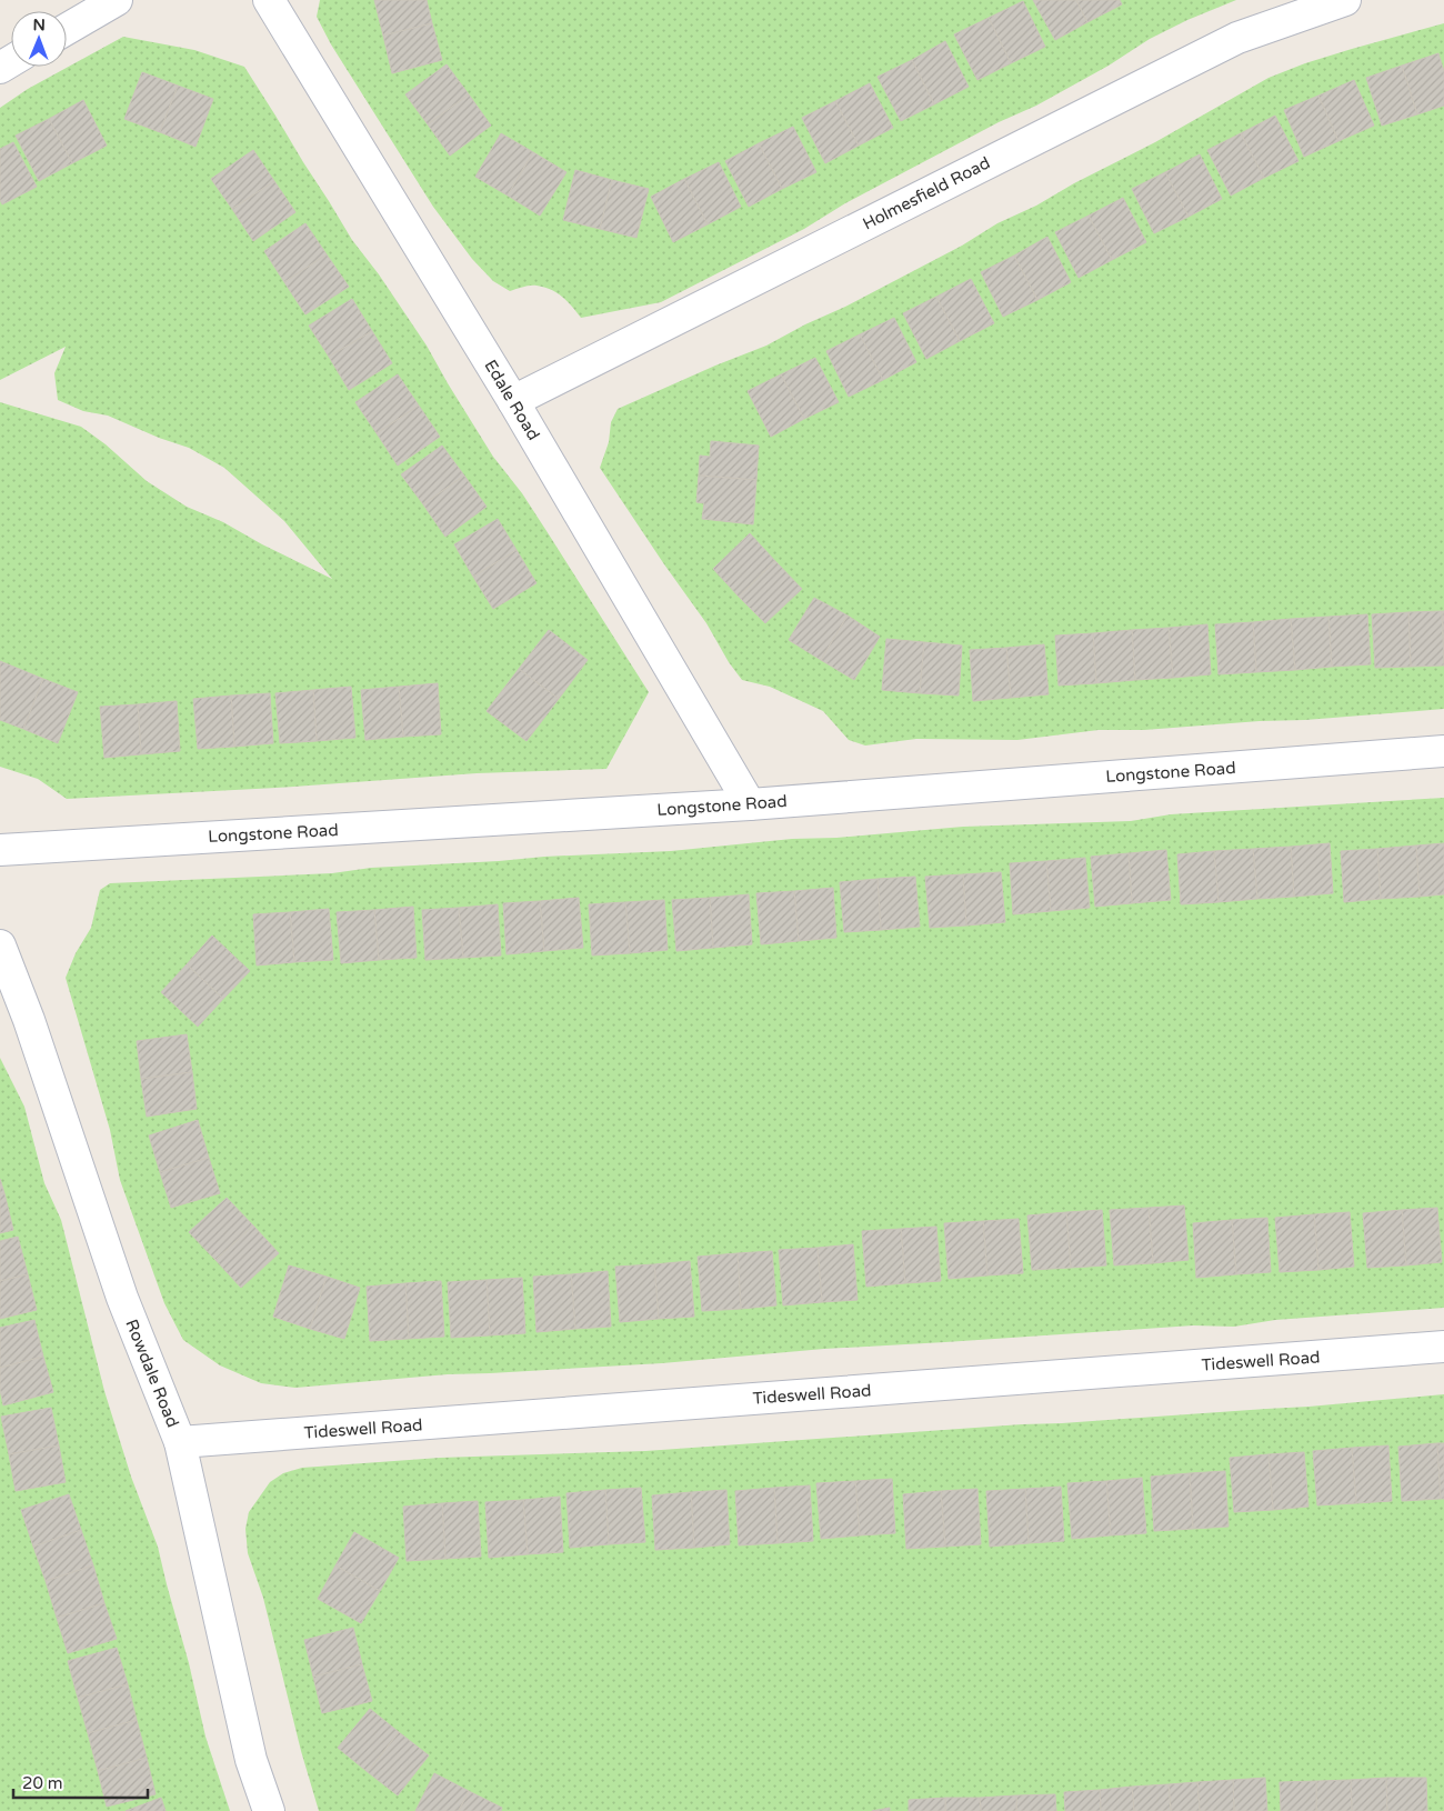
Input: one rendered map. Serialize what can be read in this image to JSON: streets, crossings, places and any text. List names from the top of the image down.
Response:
{
  "streets": {
    "street": [
      "Holmesfield Road",
      "Edale Road",
      "Longstone Road",
      "Tideswell Road",
      "Rowdale Road"
    ]
  },
  "crossings": [
    ["Holmesfield Road", "Edale Road"],
    ["Edale Road", "Longstone Road"],
    ["Tideswell Road", "Rowdale Road"]
  ],
  "scale_bar": "20 m",
  "north": "top"
}
